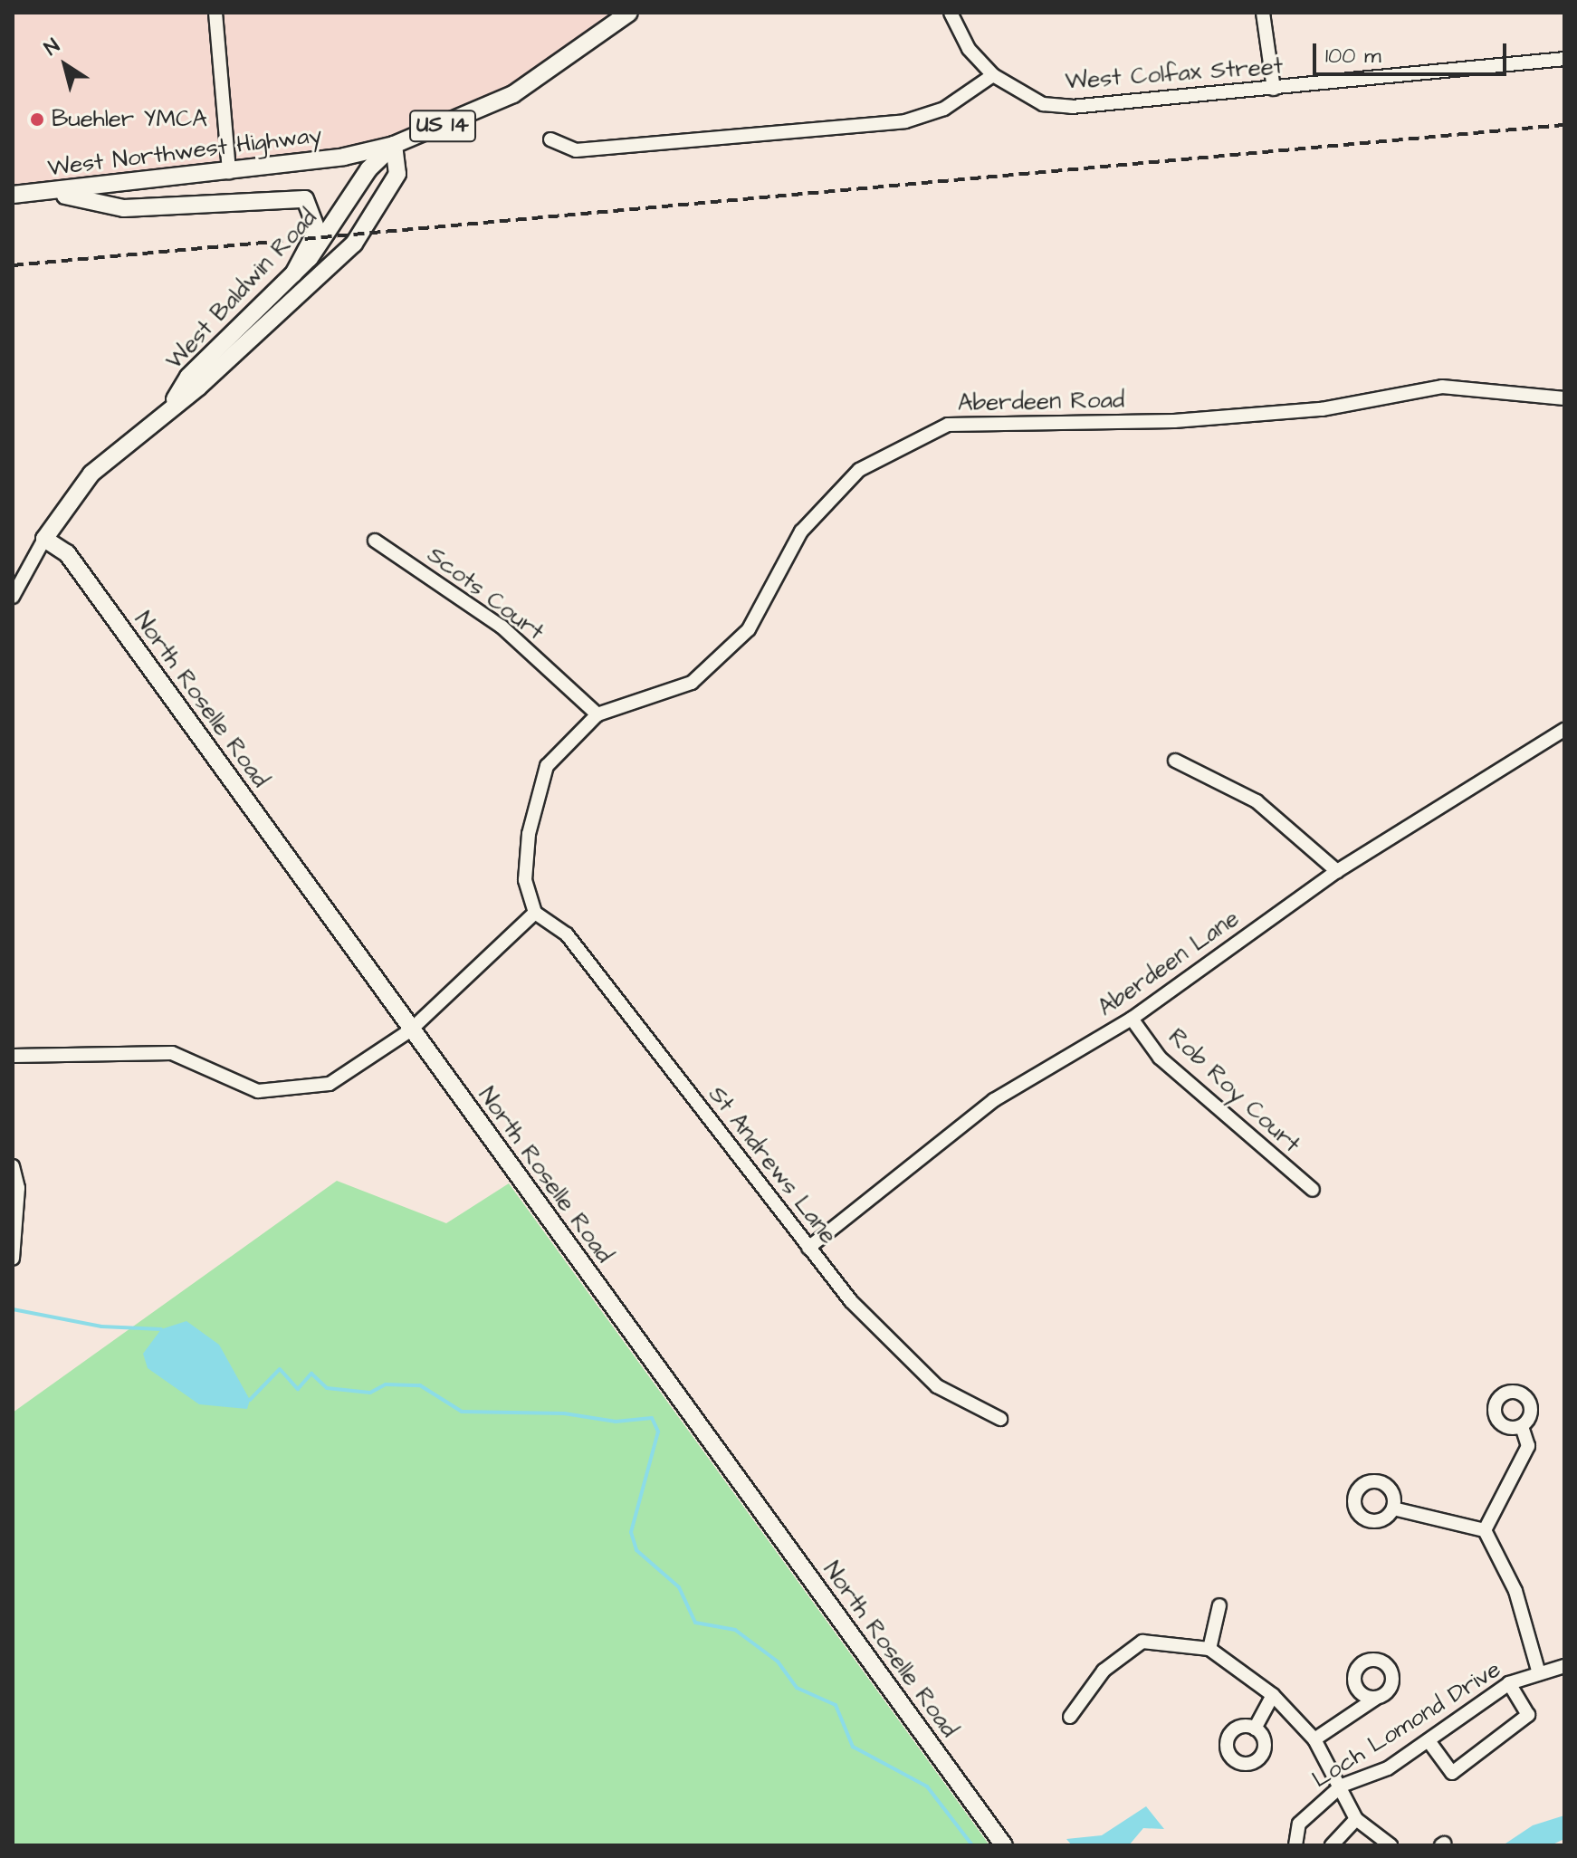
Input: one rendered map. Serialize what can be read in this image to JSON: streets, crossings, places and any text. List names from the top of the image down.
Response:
{
  "streets": {
    "main road": [
      "US 14",
      "West Northwest Highway",
      "West Baldwin Road",
      "North Roselle Road"
    ],
    "street": [
      "West Colfax Street",
      "Aberdeen Road",
      "Scots Court",
      "Aberdeen Lane",
      "Rob Roy Court",
      "St Andrews Lane",
      "Loch Lomond Drive"
    ]
  },
  "crossings": [
    ["West Northwest Highway", "West Baldwin Road"],
    ["West Baldwin Road", "North Roselle Road"],
    ["Aberdeen Road", "Scots Court"],
    ["Aberdeen Road", "St Andrews Lane"],
    ["Aberdeen Lane", "Rob Roy Court"],
    ["Aberdeen Lane", "St Andrews Lane"]
  ],
  "places": ["Buehler YMCA"],
  "scale_bar": "100 m",
  "north": "top left"
}
